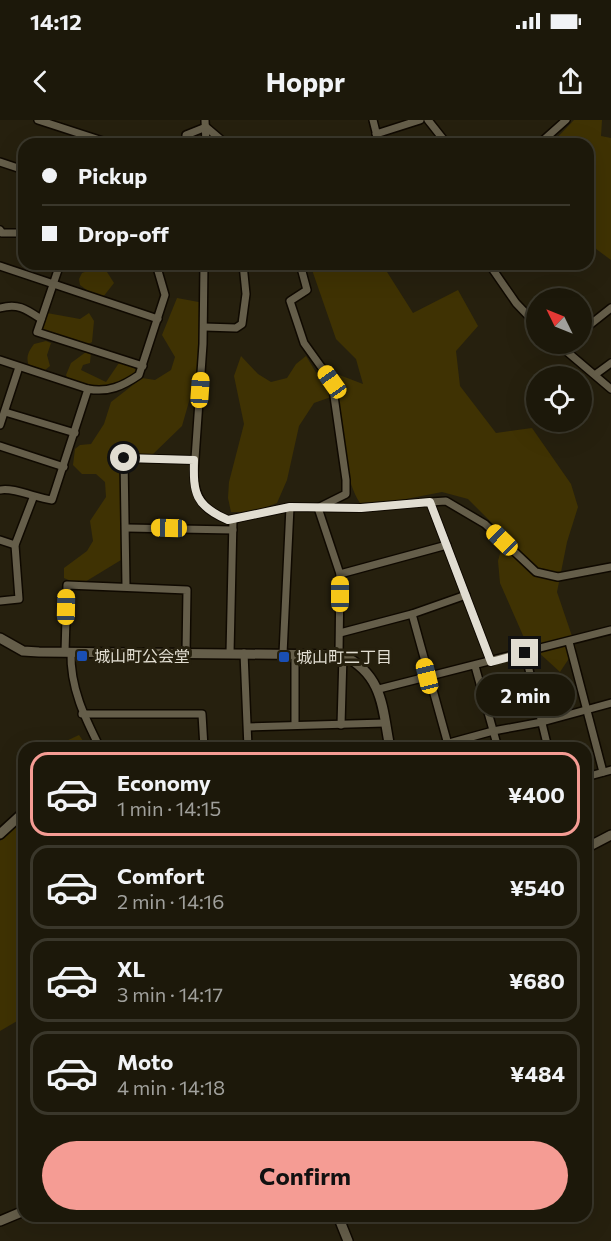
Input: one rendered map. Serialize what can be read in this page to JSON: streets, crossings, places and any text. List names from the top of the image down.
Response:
{
  "places": {
    "transit": ["城山町公会堂", "城山町二丁目"]
  },
  "north": "top left",
  "page": {
    "status": "14:12",
    "header": "Hoppr",
    "banner": ["Pickup", "Drop-off"],
    "bubble": "2 min",
    "list": [
      {
        "name": "Economy",
        "note": "1 min · 14:15",
        "value": "¥400"
      },
      {
        "name": "Comfort",
        "note": "2 min · 14:16",
        "value": "¥540"
      },
      {
        "name": "XL",
        "note": "3 min · 14:17",
        "value": "¥680"
      },
      {
        "name": "Moto",
        "note": "4 min · 14:18",
        "value": "¥484"
      }
    ],
    "buttons": "Confirm"
  }
}
